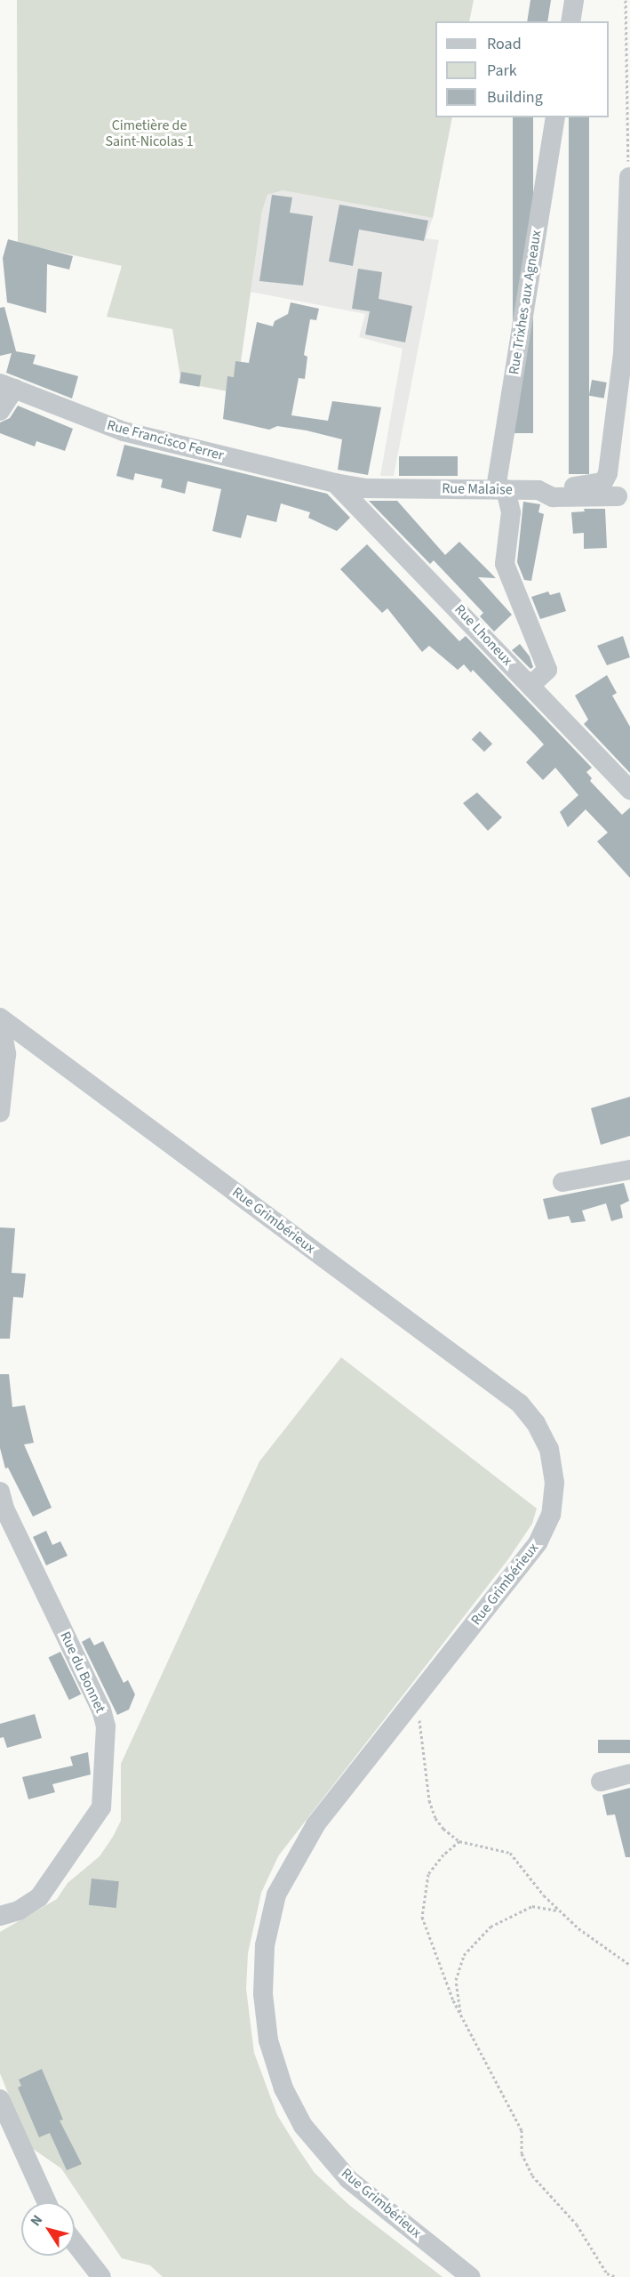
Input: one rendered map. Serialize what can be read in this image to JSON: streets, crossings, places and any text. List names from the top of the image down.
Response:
{
  "streets": {
    "street": [
      "Rue Trixhes aux Agneaux",
      "Rue Francisco Ferrer",
      "Rue Malaise",
      "Rue Lhoneux",
      "Rue Grimbérieux",
      "Rue du Bonnet"
    ]
  },
  "crossings": [
    ["Rue Trixhes aux Agneaux", "Rue Malaise"],
    ["Rue Trixhes aux Agneaux", "Rue Lhoneux"],
    ["Rue Francisco Ferrer", "Rue Malaise"],
    ["Rue Francisco Ferrer", "Rue Lhoneux"],
    ["Rue Malaise", "Rue Lhoneux"]
  ],
  "parks": ["Cimetière de Saint-Nicolas 1"],
  "legend": ["Road", "Park", "Building"],
  "north": "top left"
}
